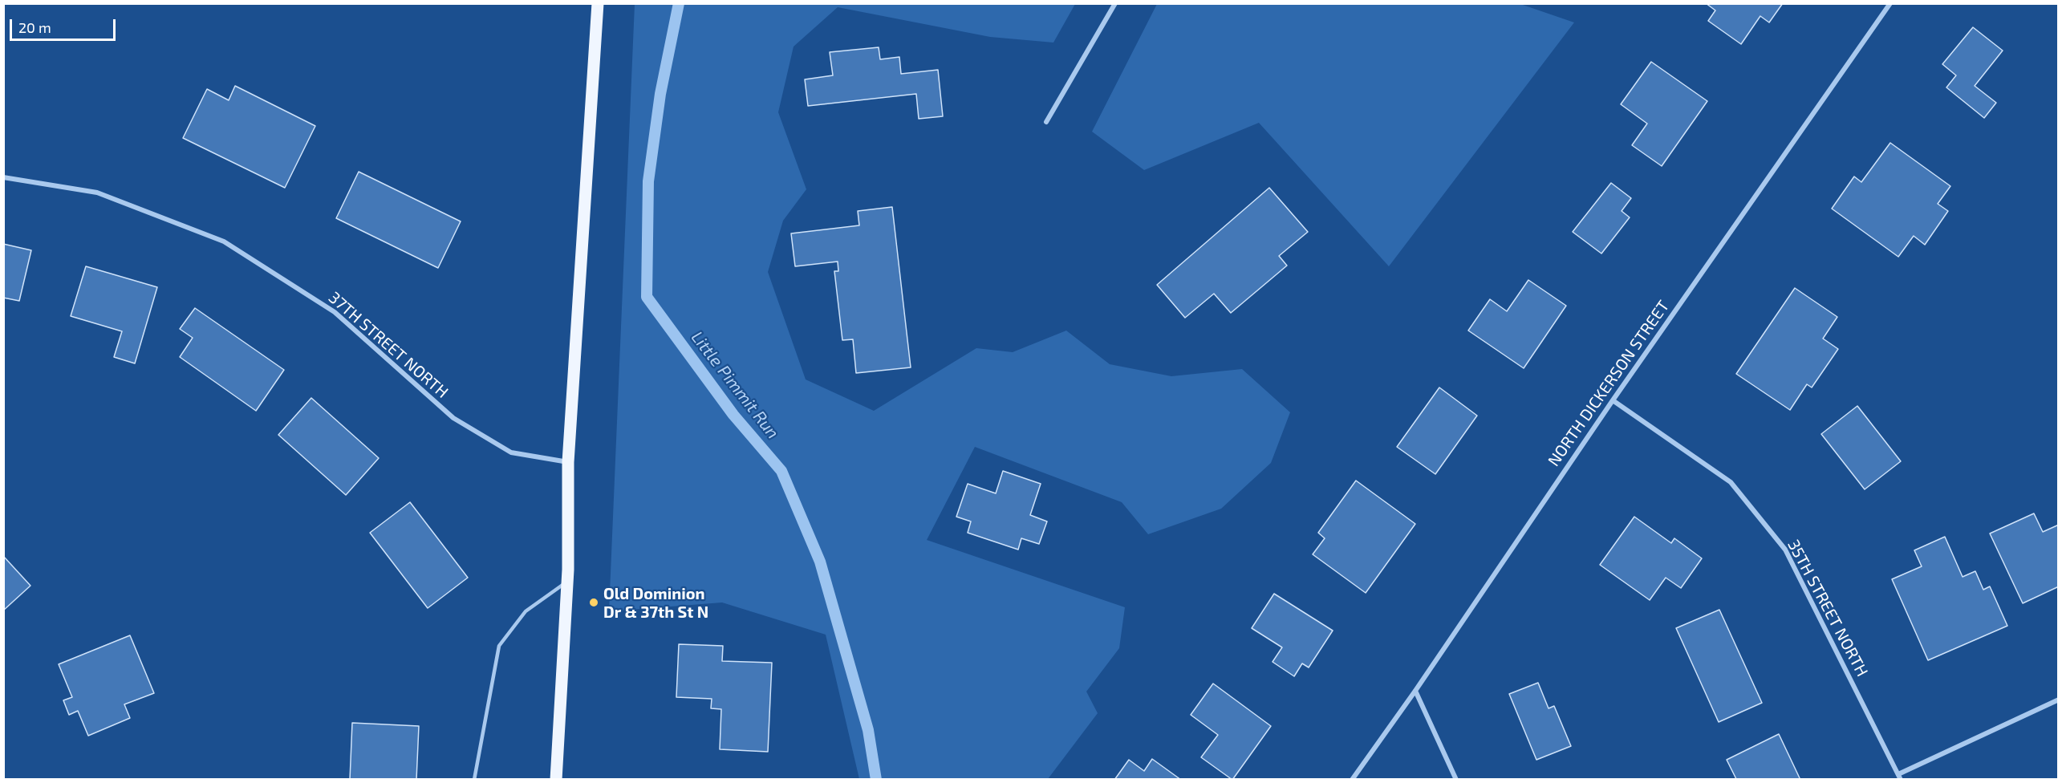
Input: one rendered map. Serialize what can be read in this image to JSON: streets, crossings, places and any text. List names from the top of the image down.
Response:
{
  "streets": {
    "street": ["37TH STREET NORTH", "NORTH DICKERSON STREET", "35TH STREET NORTH"]
  },
  "crossings": [
    ["NORTH DICKERSON STREET", "35TH STREET NORTH"]
  ],
  "water": ["Little Pimmit Run"],
  "places": ["Old Dominion Dr & 37th St N"],
  "scale_bar": "20 m"
}
